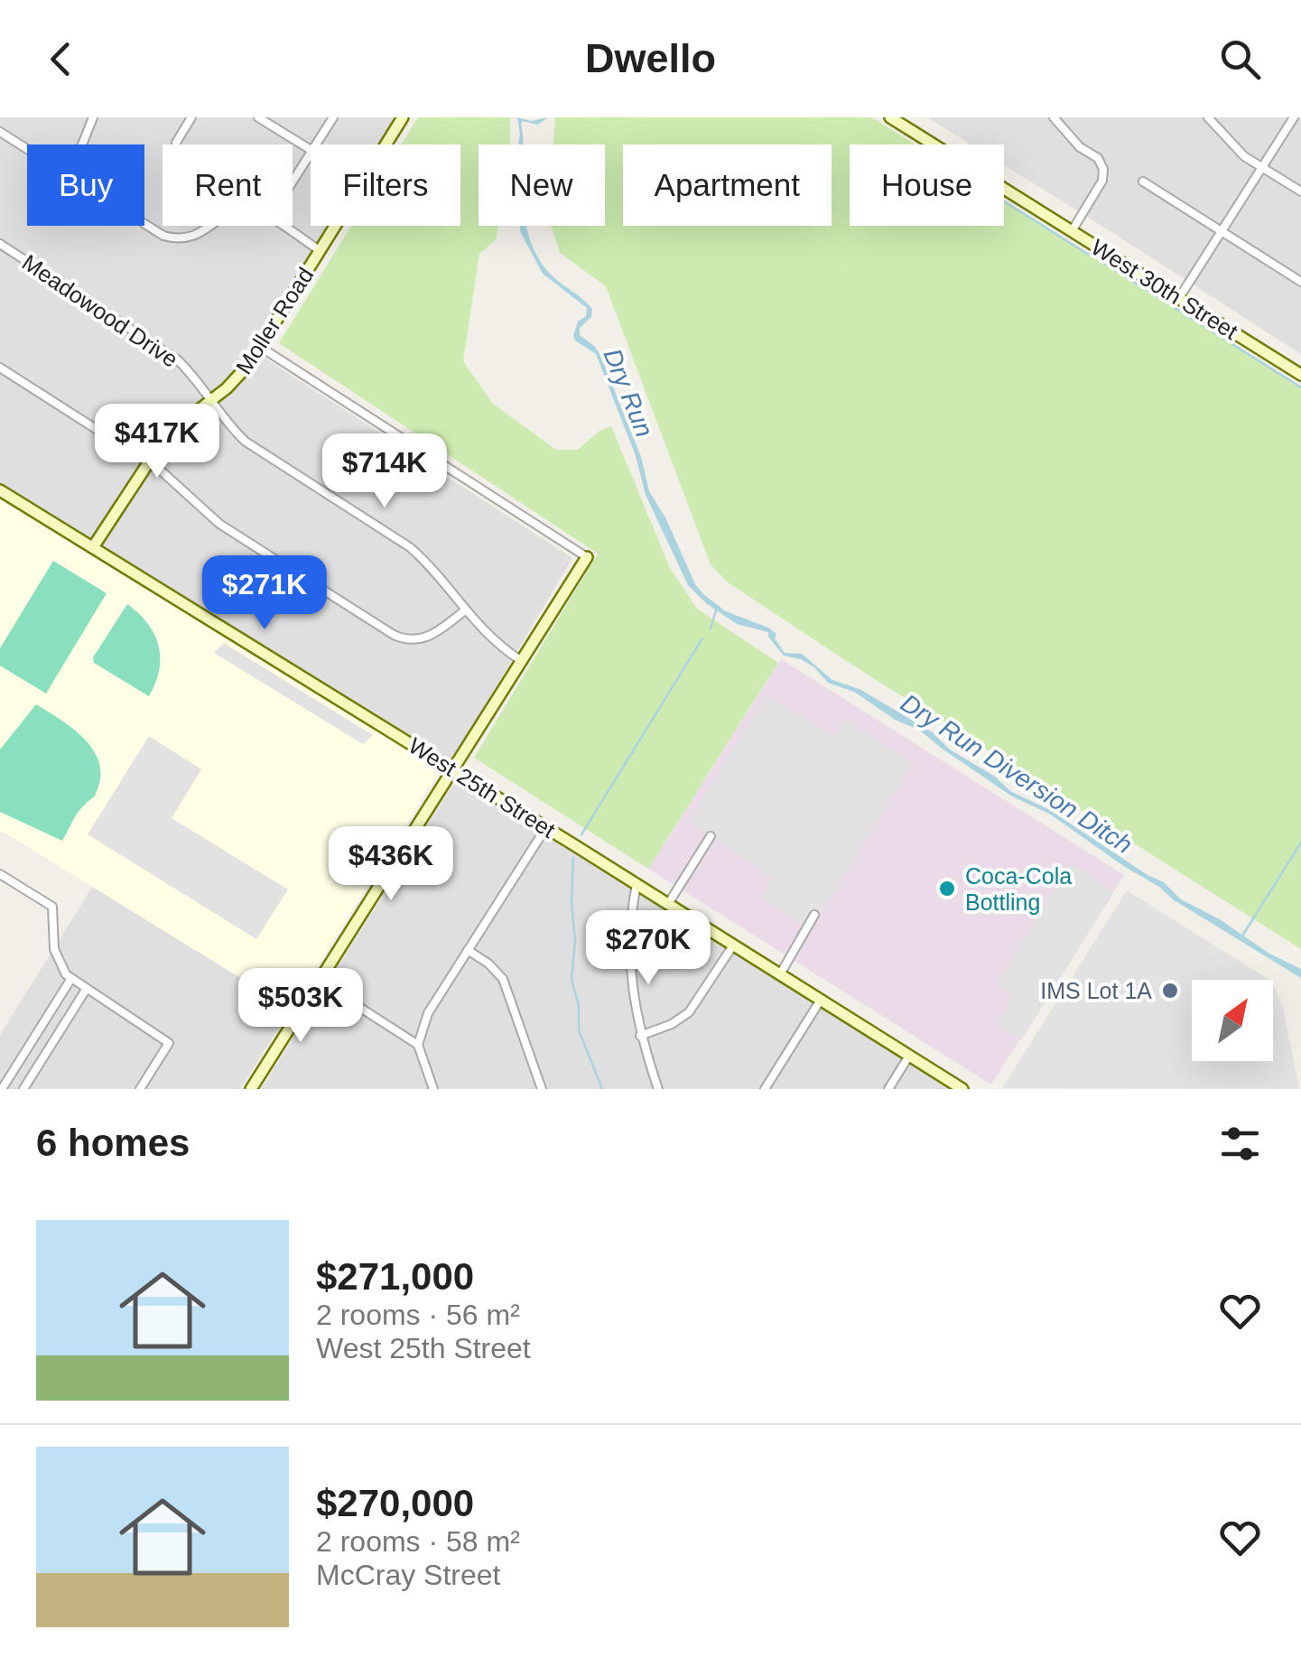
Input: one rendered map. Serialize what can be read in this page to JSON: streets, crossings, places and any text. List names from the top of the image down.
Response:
{
  "streets": {
    "street": [
      "West 30th Street",
      "Meadowood Drive",
      "Moller Road",
      "West 25th Street"
    ]
  },
  "crossings": [
    ["Meadowood Drive", "Moller Road"],
    ["Moller Road", "West 25th Street"]
  ],
  "water": ["Dry Run", "Dry Run Diversion Ditch"],
  "places": ["Coca-Cola Bottling", "IMS Lot 1A"],
  "north": "top right",
  "page": {
    "header": "Dwello",
    "chip": [
      "Buy",
      "Rent",
      "Filters",
      "New",
      "Apartment",
      "House"
    ],
    "price": [
      "$417K",
      "$714K",
      "$271K",
      "$436K",
      "$270K",
      "$503K"
    ],
    "heading": "6 homes",
    "list": [
      {
        "name": "$271,000",
        "note": "2 rooms · 56 m² · West 25th Street"
      },
      {
        "name": "$270,000",
        "note": "2 rooms · 58 m² · McCray Street"
      }
    ]
  }
}
